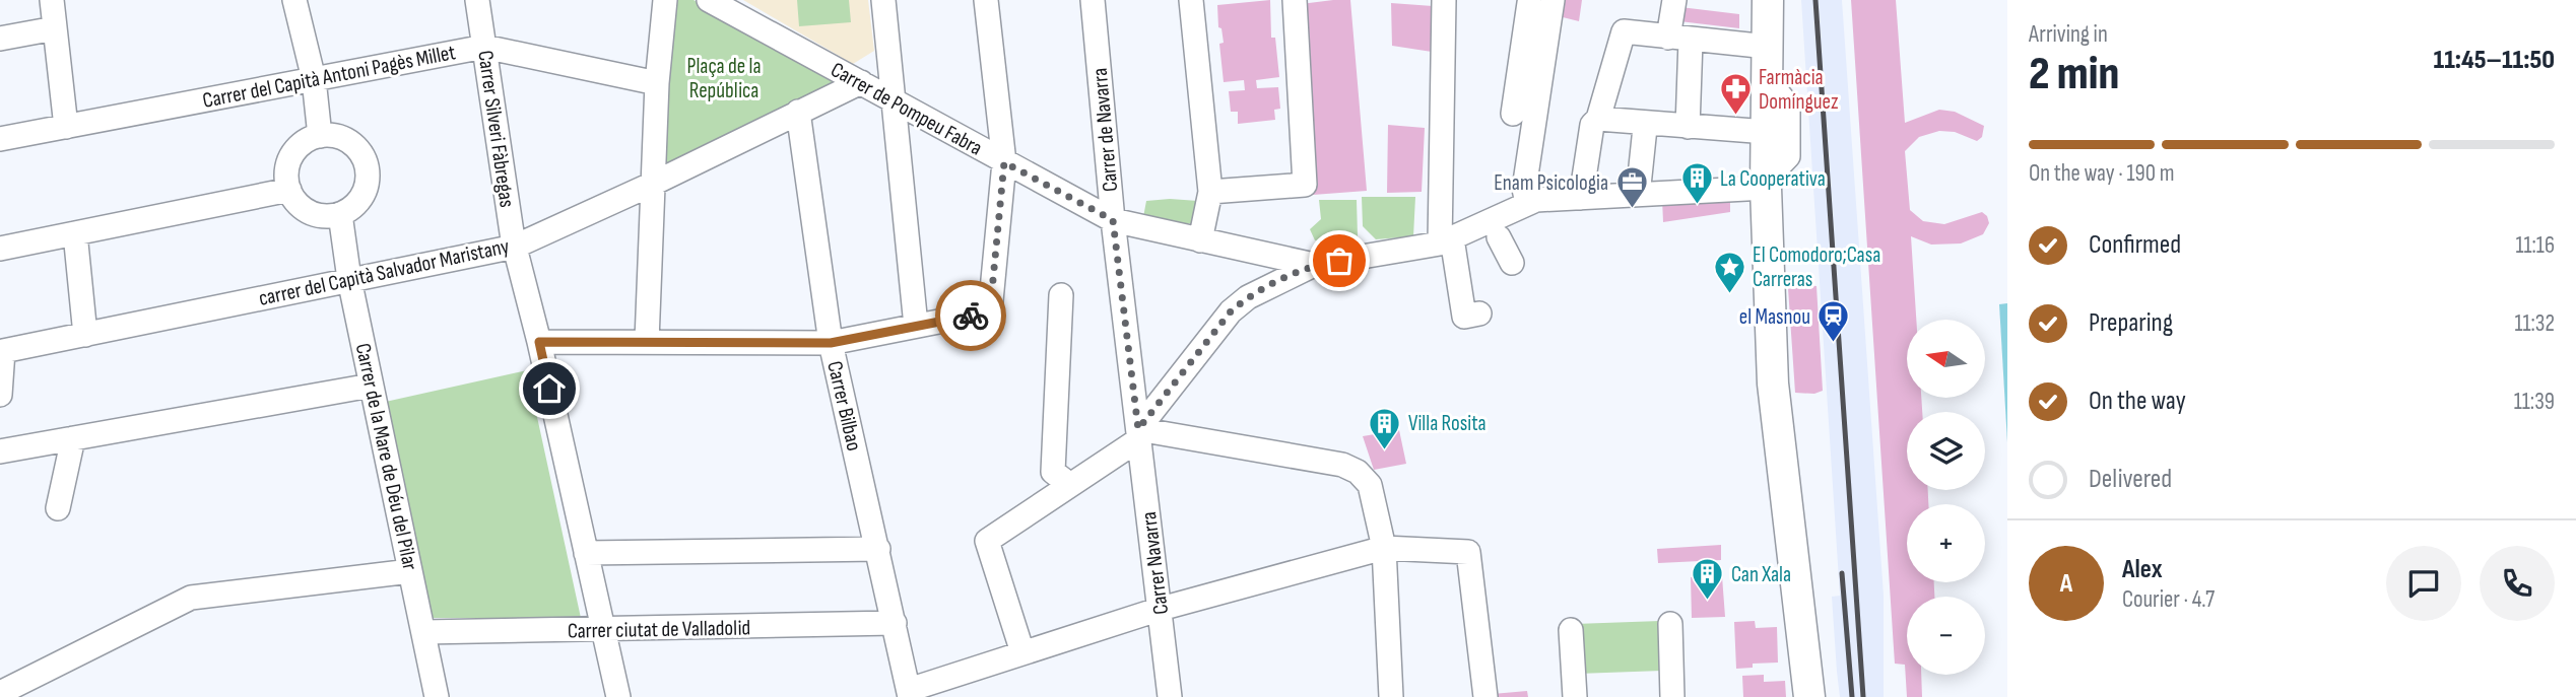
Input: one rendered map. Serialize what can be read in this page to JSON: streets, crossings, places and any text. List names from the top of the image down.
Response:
{
  "streets": {
    "street": [
      "Carrer del Capità Antoni Pagès Millet",
      "Carrer de Pompeu Fabra",
      "Carrer Silveri Fàbregas",
      "Carrer de Navarra",
      "carrer del Capità Salvador Maristany",
      "Carrer Bilbao",
      "Carrer de la Mare de Déu del Pilar",
      "Carrer Navarra",
      "Carrer ciutat de Valladolid"
    ]
  },
  "crossings": [
    ["Carrer del Capità Antoni Pagès Millet", "Carrer Silveri Fàbregas"],
    ["Carrer de Pompeu Fabra", "Carrer de Navarra"],
    ["Carrer de Pompeu Fabra", "carrer del Capità Salvador Maristany"],
    ["Carrer Silveri Fàbregas", "carrer del Capità Salvador Maristany"],
    ["Carrer Silveri Fàbregas", "Carrer ciutat de Valladolid"],
    ["Carrer de Navarra", "Carrer Navarra"],
    ["carrer del Capità Salvador Maristany", "Carrer Bilbao"],
    ["carrer del Capità Salvador Maristany", "Carrer de la Mare de Déu del Pilar"],
    ["Carrer Bilbao", "Carrer ciutat de Valladolid"],
    ["Carrer de la Mare de Déu del Pilar", "Carrer ciutat de Valladolid"]
  ],
  "parks": ["Plaça de la República"],
  "places": {
    "pharmacy": ["Farmàcia Domínguez"],
    "building": ["La Cooperativa", "Villa Rosita", "Can Xala"],
    "office": ["Enam Psicologia"],
    "place": ["El Comodoro;Casa Carreras"],
    "station": ["el Masnou"]
  },
  "north": "left",
  "page": {
    "heading": ["2 min", "Arriving in", "11:45–11:50"],
    "panel": ["Alex", "Courier · 4.7"],
    "bar": "On the way · 190 m",
    "list": [
      ["Confirmed", "11:16"],
      ["Preparing", "11:32"],
      ["On the way", "11:39"],
      "Delivered"
    ],
    "map_buttons": ["+", "−"],
    "round": "A"
  }
}
